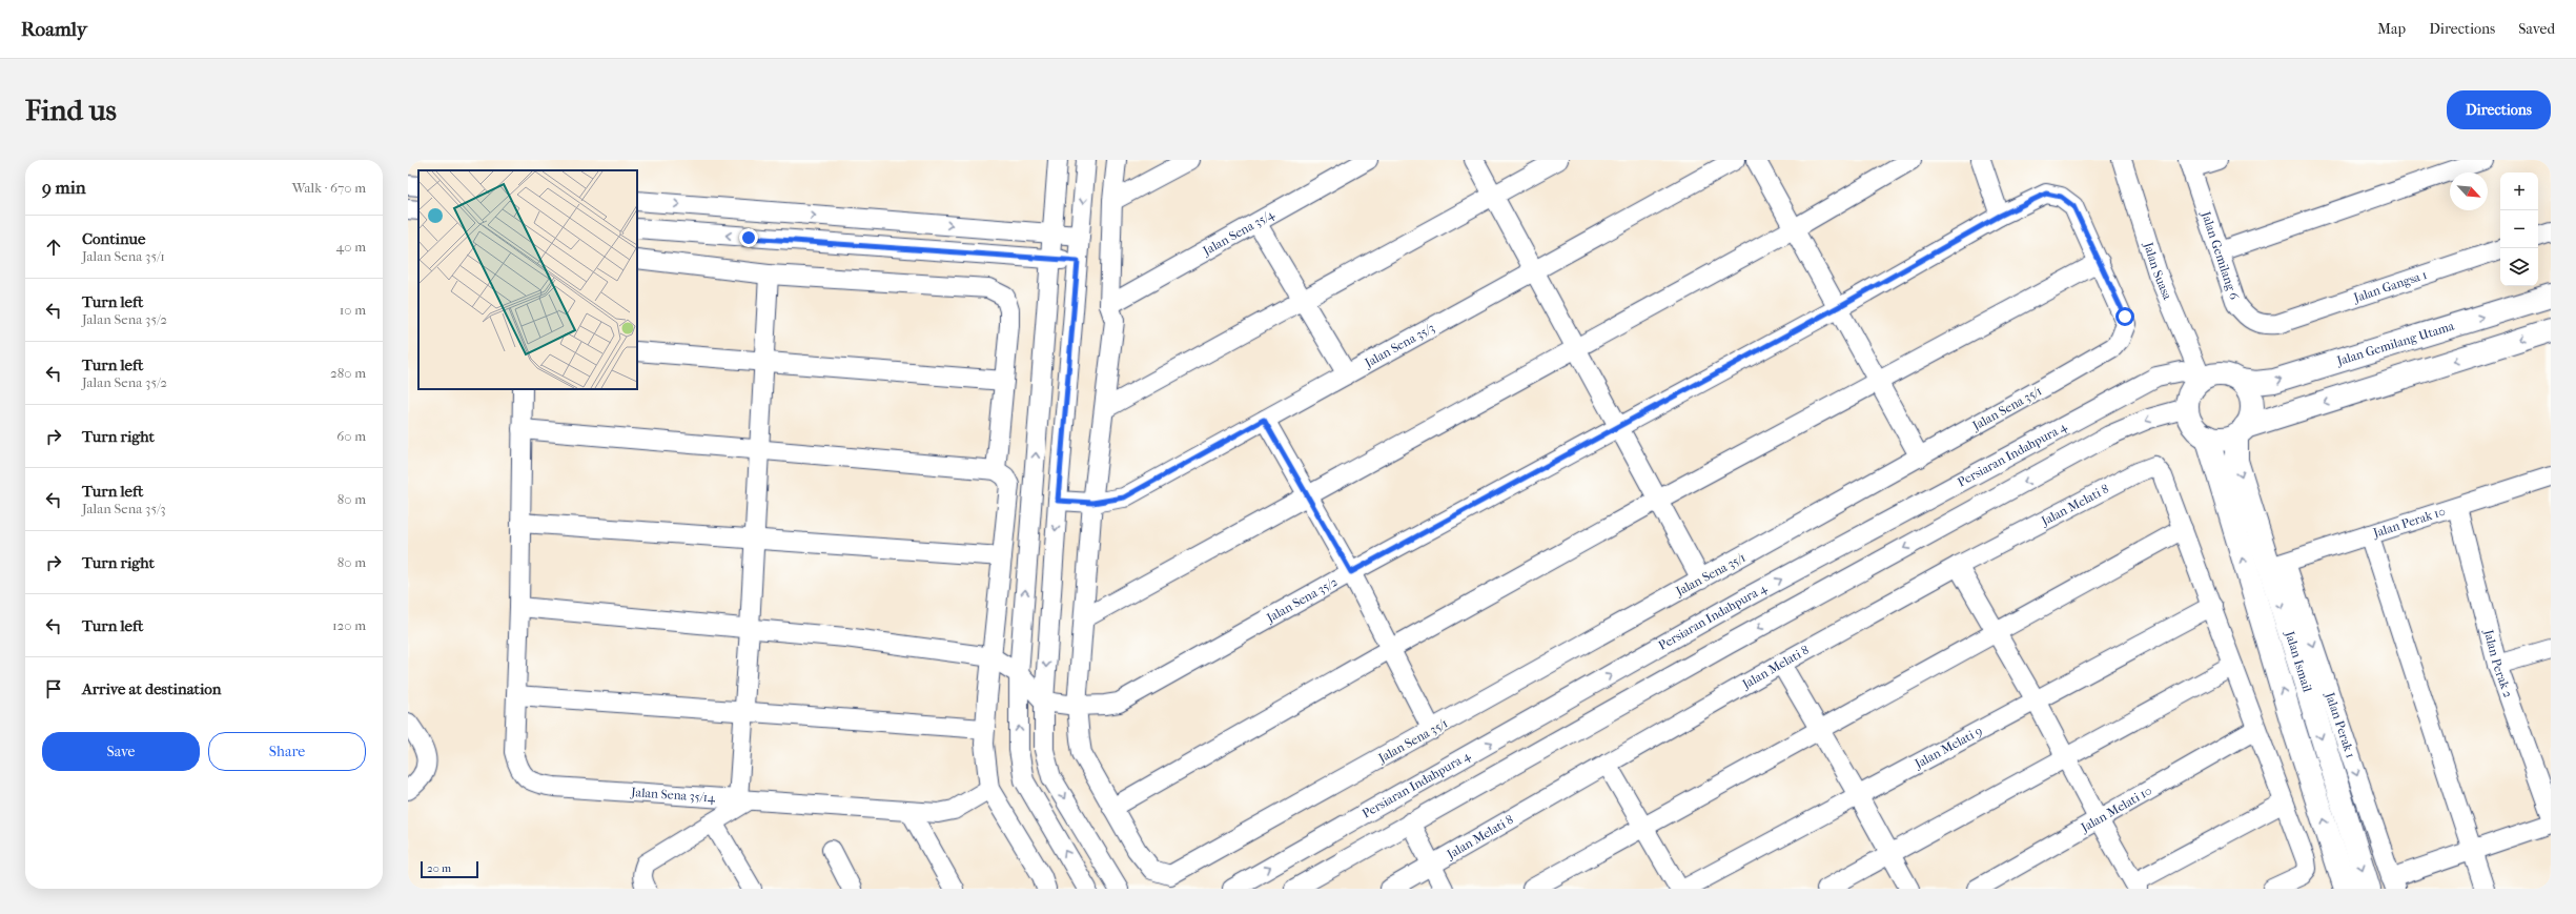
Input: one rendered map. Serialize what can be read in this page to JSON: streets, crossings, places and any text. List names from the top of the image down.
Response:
{
  "streets": {
    "main road": ["Jalan Gemilang Utama", "Jalan Ismail"],
    "street": [
      "Jalan Sena 35/4",
      "Jalan Gemilang 6",
      "Jalan Suasa",
      "Jalan Gangsa 1",
      "Jalan Sena 35/3",
      "Jalan Sena 35/1",
      "Persiaran Indahpura 4",
      "Jalan Melati 8",
      "Jalan Perak 10",
      "Jalan Sena 35/2",
      "Jalan Perak 2",
      "Jalan Perak 1",
      "Jalan Melati 9",
      "Jalan Sena 35/14",
      "Jalan Melati 10"
    ]
  },
  "crossings": [
    ["Jalan Gemilang 6", "Jalan Gangsa 1"],
    ["Jalan Suasa", "Jalan Gemilang Utama"],
    ["Jalan Suasa", "Persiaran Indahpura 4"],
    ["Jalan Suasa", "Jalan Ismail"],
    ["Jalan Gemilang Utama", "Persiaran Indahpura 4"],
    ["Jalan Gemilang Utama", "Jalan Ismail"],
    ["Jalan Sena 35/1", "Jalan Sena 35/2"],
    ["Persiaran Indahpura 4", "Jalan Ismail"],
    ["Jalan Perak 10", "Jalan Ismail"],
    ["Jalan Perak 10", "Jalan Perak 2"],
    ["Jalan Perak 10", "Jalan Perak 1"],
    ["Jalan Ismail", "Jalan Perak 1"]
  ],
  "scale_bar": "20 m",
  "north": "bottom right",
  "page": {
    "header": "Roamly",
    "nav": ["Map", "Directions", "Saved"],
    "buttons": [
      "Directions",
      ["Save", "Share"]
    ],
    "title": "Find us",
    "heading": ["9 min", "Walk · 670 m"],
    "map_buttons": ["+", "−"],
    "list": [
      ["Continue", "Jalan Sena 35/1", "40 m"],
      ["Turn left", "Jalan Sena 35/2", "10 m"],
      ["Turn left", "Jalan Sena 35/2", "280 m"],
      ["Turn right", "60 m"],
      ["Turn left", "Jalan Sena 35/3", "80 m"],
      ["Turn right", "80 m"],
      ["Turn left", "120 m"],
      "Arrive at destination"
    ],
    "scale": "20 m"
  }
}
